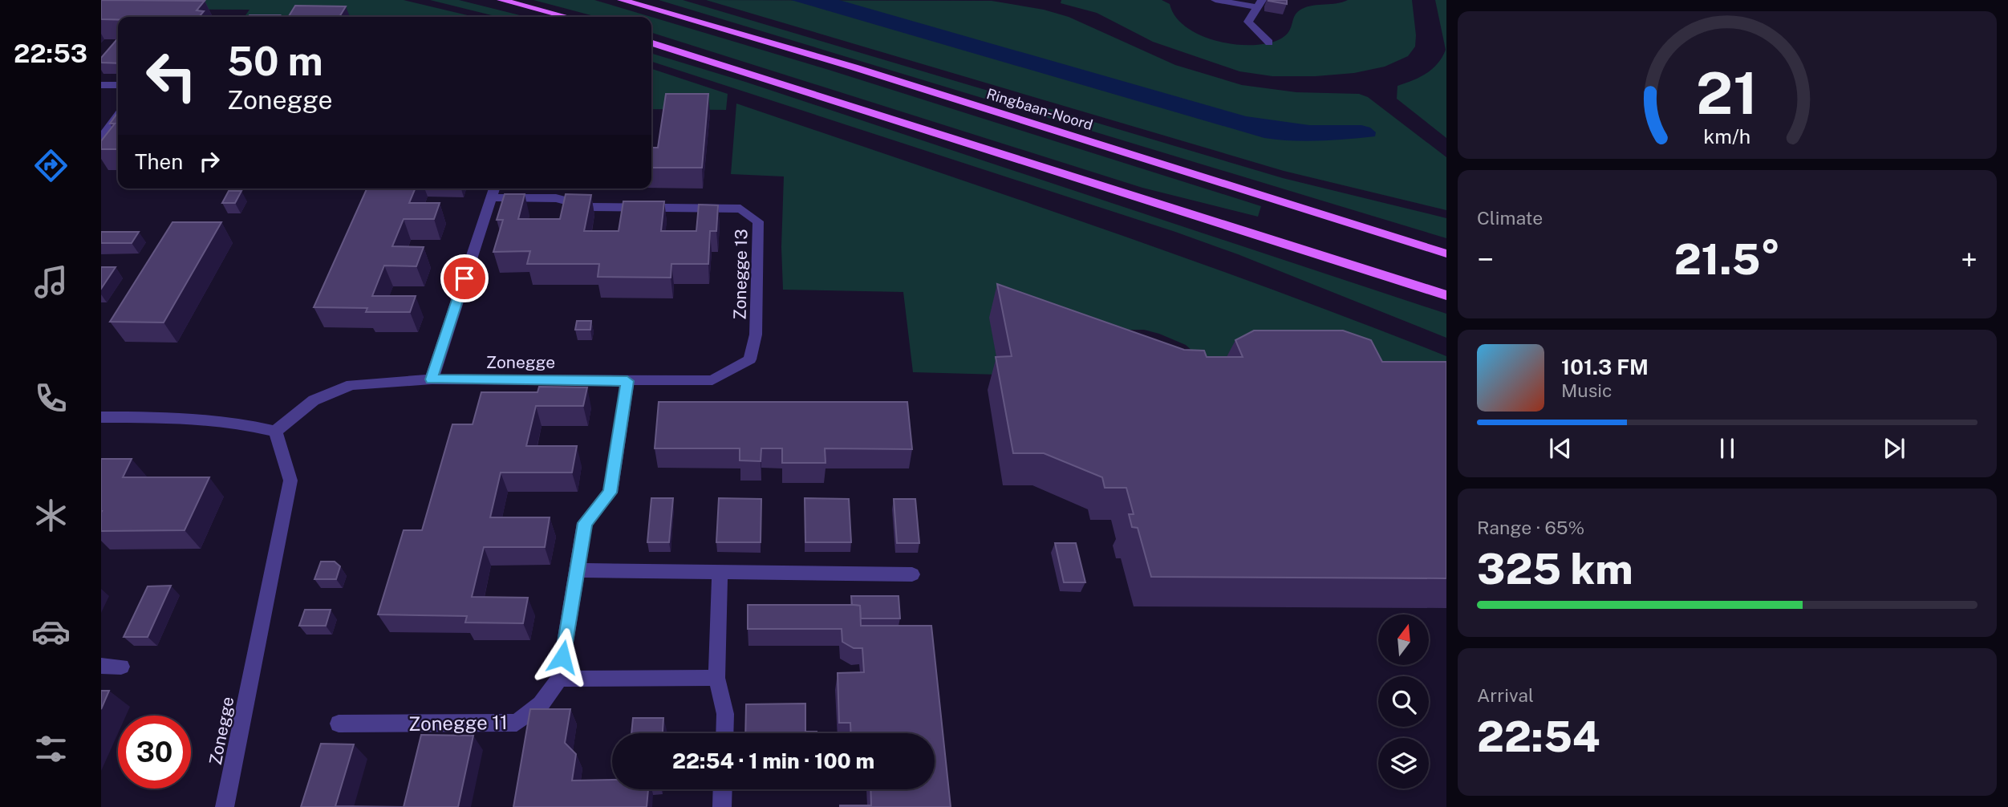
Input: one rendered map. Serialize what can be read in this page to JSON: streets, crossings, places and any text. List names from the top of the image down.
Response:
{
  "streets": {
    "main road": ["Ringbaan-Noord"],
    "street": ["Zonegge 13", "Zonegge", "Zonegge 11"]
  },
  "crossings": [
    ["Zonegge 13", "Zonegge"],
    ["Zonegge", "Zonegge 11"]
  ],
  "north": "top",
  "page": {
    "tabs": "22:53",
    "turn": ["50 m", "Zonegge"],
    "then": "Then",
    "tile": [
      "Climate",
      ["Range · 65%", "325 km"],
      ["Arrival", "22:54"]
    ],
    "heat": ["−", "21.5°", "+"],
    "song": ["101.3 FM", "Music"],
    "limit": "30",
    "trip": "22:54 · 1 min · 100 m",
    "gauge": ["21", "km/h"]
  }
}
